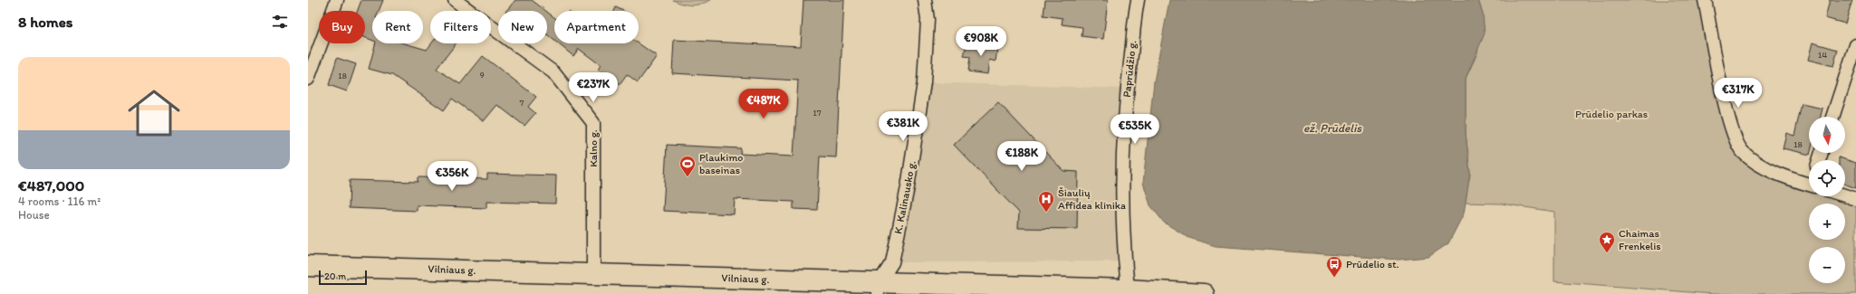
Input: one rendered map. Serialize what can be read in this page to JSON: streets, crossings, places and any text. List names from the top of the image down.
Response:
{
  "streets": {
    "highway": ["Vilniaus g."],
    "street": ["Paprūdžio g.", "Kalno g.", "K. Kalinausko g."]
  },
  "crossings": [
    ["Paprūdžio g.", "Vilniaus g."],
    ["Kalno g.", "Vilniaus g."],
    ["K. Kalinausko g.", "Vilniaus g."]
  ],
  "water": ["ež. Prūdelis"],
  "parks": ["Prūdelio parkas"],
  "places": {
    "sports": ["Plaukimo baseinas"],
    "hospital": ["Šiaulių Affidea klinika"],
    "place": ["Chaimas Frenkelis"],
    "bus stop": ["Prūdelio st."]
  },
  "house_numbers": [
    "14",
    "9",
    "18",
    "7",
    "17",
    "18"
  ],
  "scale_bar": "20 m",
  "north": "bottom",
  "page": {
    "heading": "8 homes",
    "chip": [
      "Buy",
      "Rent",
      "Filters",
      "New",
      "Apartment"
    ],
    "price": [
      "€908K",
      "€237K",
      "€317K",
      "€487K",
      "€381K",
      "€535K",
      "€188K",
      "€356K"
    ],
    "list": [
      {
        "name": "€487,000",
        "note": "4 rooms · 116 m² · House"
      }
    ],
    "map_buttons": ["+", "−"],
    "scale": "20 m"
  }
}
